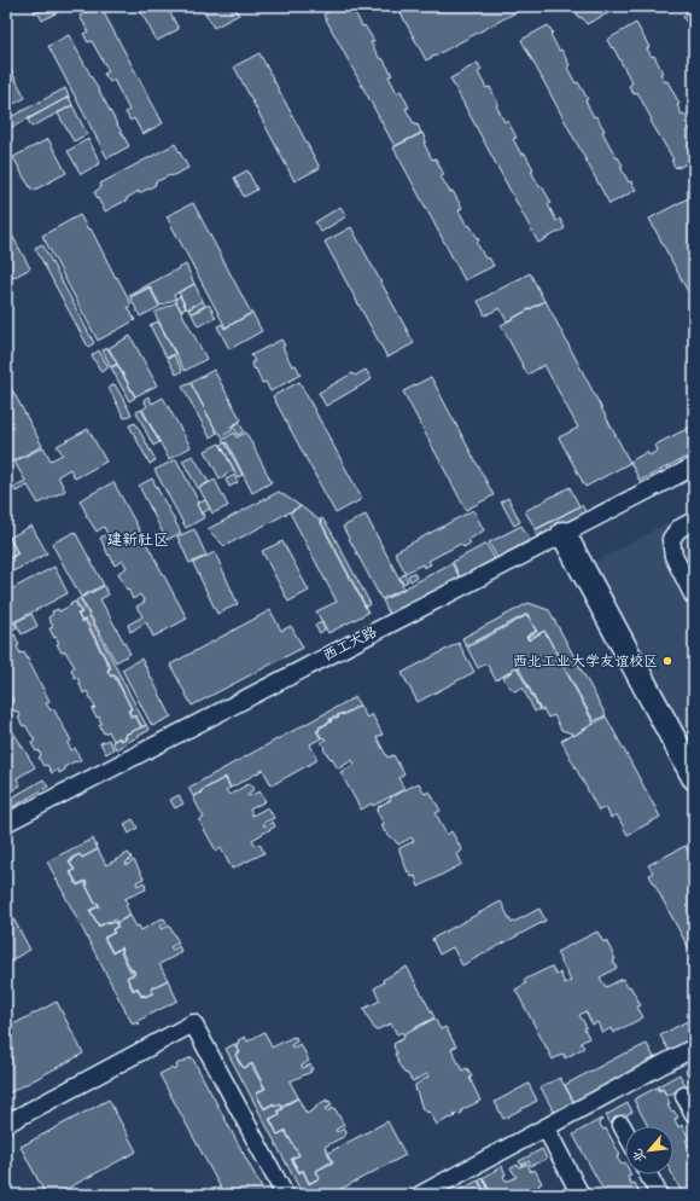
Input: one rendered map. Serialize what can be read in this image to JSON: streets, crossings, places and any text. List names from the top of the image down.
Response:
{
  "streets": {
    "street": ["西工大路"]
  },
  "districts": ["建新社区"],
  "places": ["西北工业大学友谊校区"],
  "north": "bottom left"
}
